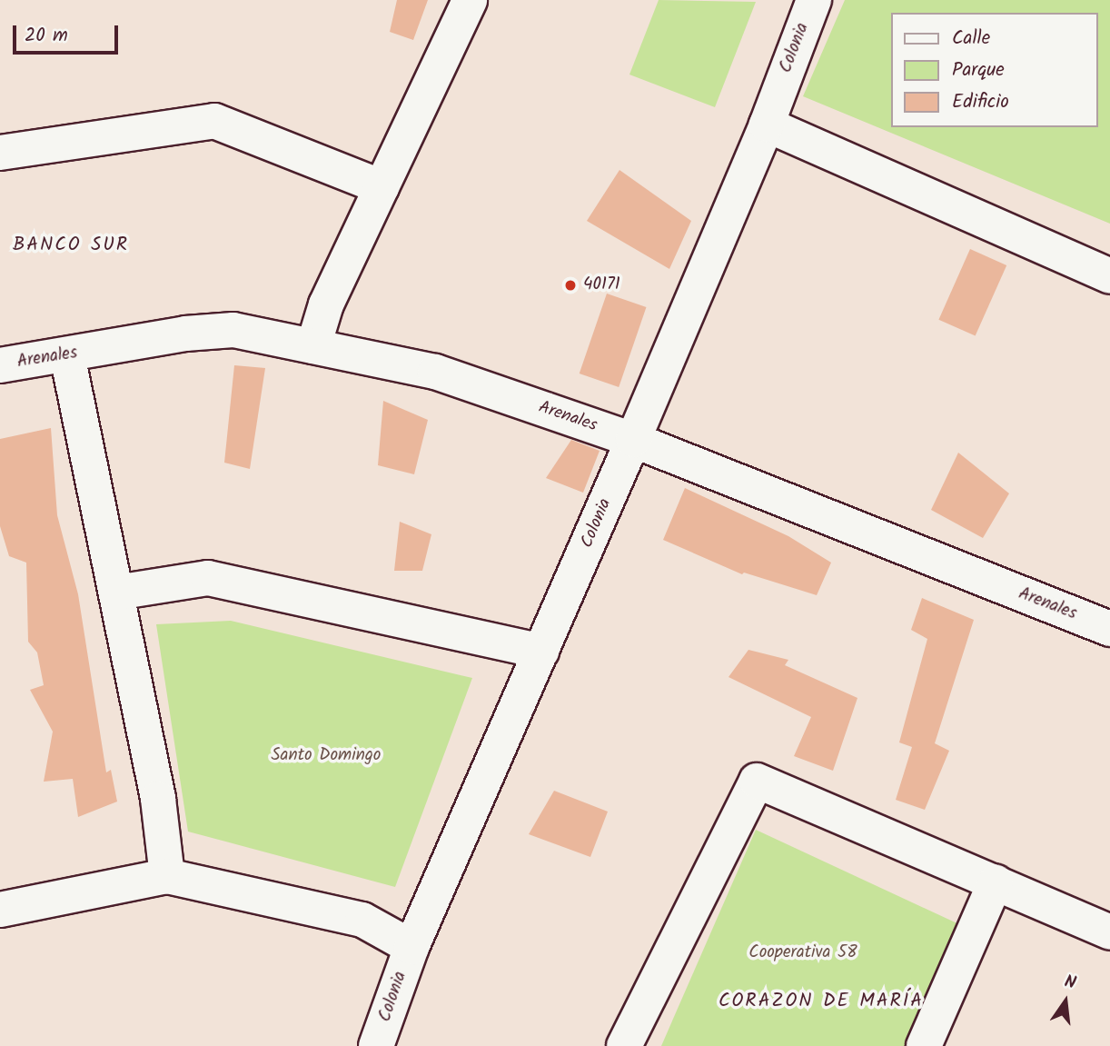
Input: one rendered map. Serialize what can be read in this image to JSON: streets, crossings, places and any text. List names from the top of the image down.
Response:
{
  "streets": {
    "street": ["Colonia", "Arenales"]
  },
  "crossings": [
    ["Colonia", "Arenales"]
  ],
  "districts": ["BANCO SUR", "CORAZON DE MARÍA"],
  "parks": ["Santo Domingo", "Cooperativa 58"],
  "places": ["40171"],
  "legend": ["Calle", "Parque", "Edificio"],
  "scale_bar": "20 m",
  "north": "top"
}
